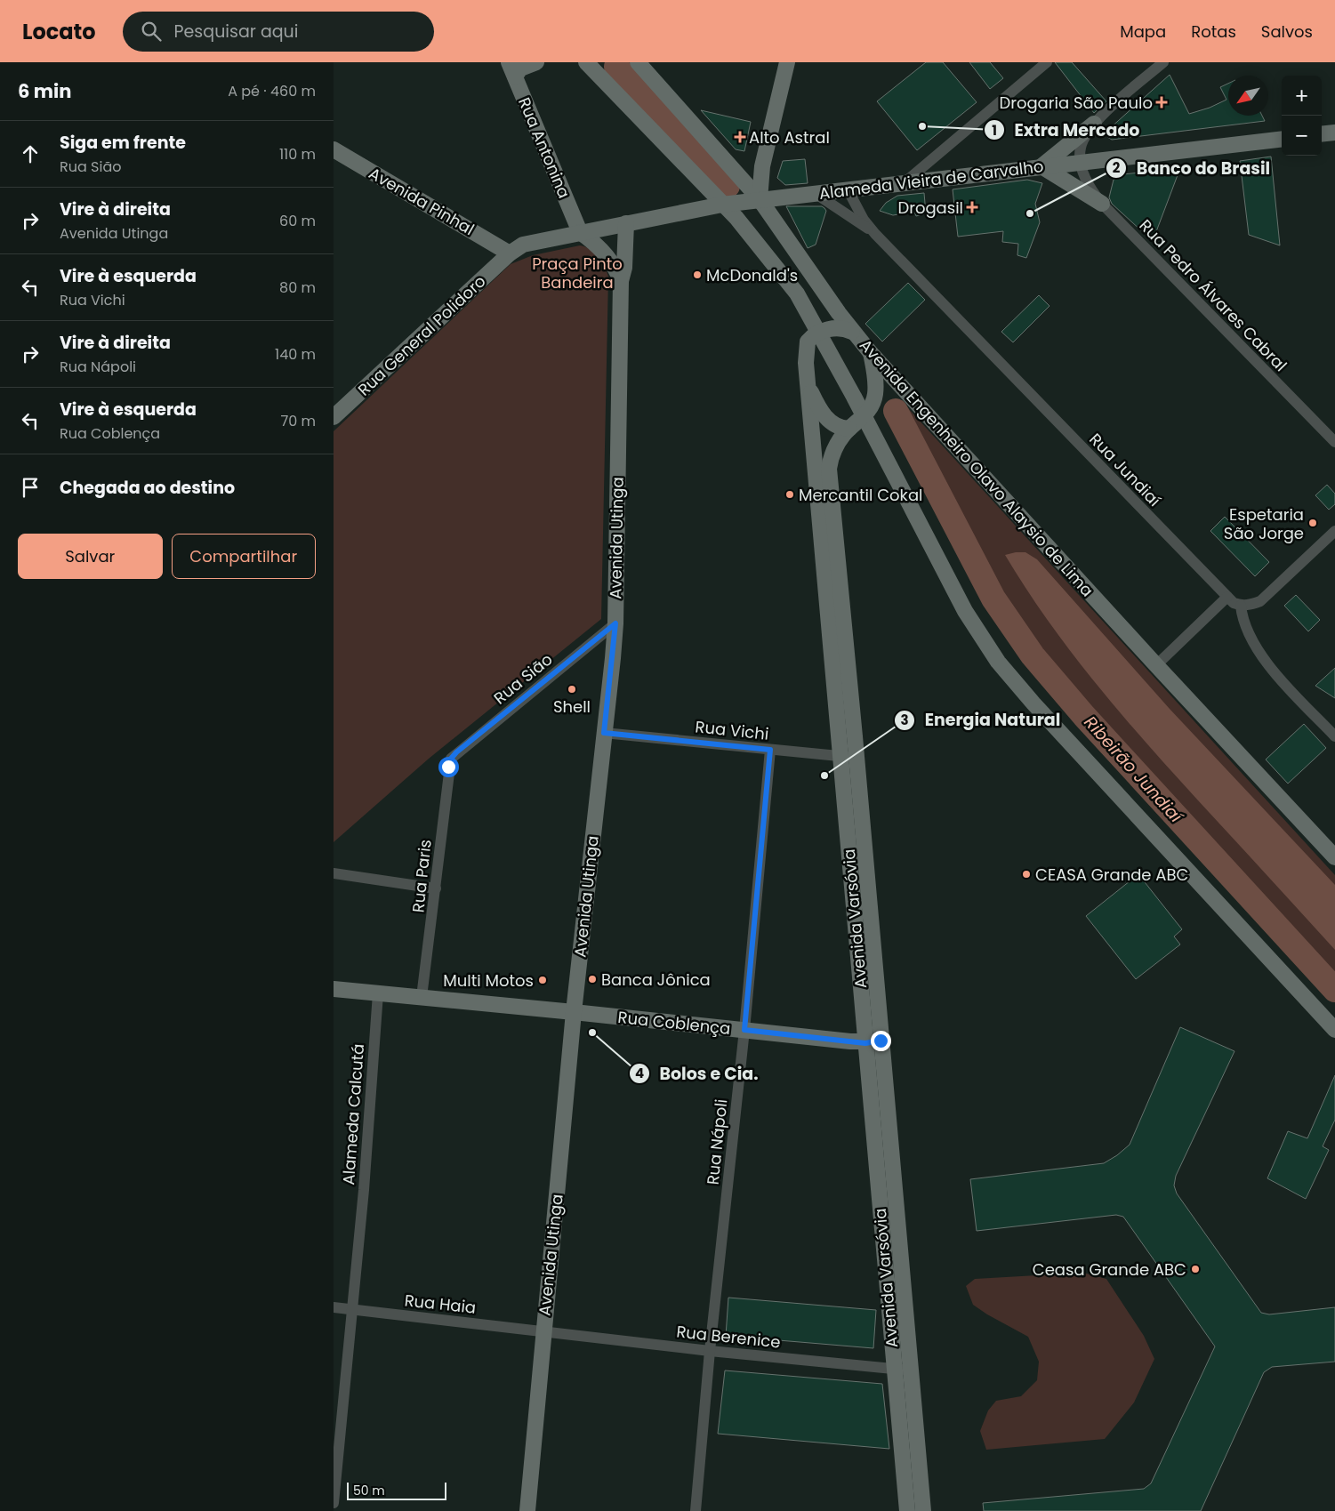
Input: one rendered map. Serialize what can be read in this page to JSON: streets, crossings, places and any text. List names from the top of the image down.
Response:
{
  "streets": {
    "main road": [
      "Rua Antonina",
      "Alameda Vieira de Carvalho",
      "Avenida Pinhal",
      "Rua General Polidoro",
      "Avenida Engenheiro Olavo Alaysio de Lima",
      "Avenida Utinga",
      "Avenida Varsóvia",
      "Rua Coblença"
    ],
    "street": [
      "Rua Pedro Álvares Cabral",
      "Rua Jundiaí",
      "Rua Sião",
      "Rua Vichi",
      "Rua Paris",
      "Alameda Calcutá",
      "Rua Nápoli",
      "Rua Haia",
      "Rua Berenice"
    ]
  },
  "crossings": [
    ["Rua Antonina", "Alameda Vieira de Carvalho"],
    ["Rua Antonina", "Avenida Utinga"],
    ["Alameda Vieira de Carvalho", "Rua Pedro Álvares Cabral"],
    ["Alameda Vieira de Carvalho", "Avenida Engenheiro Olavo Alaysio de Lima"],
    ["Alameda Vieira de Carvalho", "Rua Jundiaí"],
    ["Alameda Vieira de Carvalho", "Avenida Utinga"],
    ["Avenida Pinhal", "Rua General Polidoro"],
    ["Avenida Engenheiro Olavo Alaysio de Lima", "Avenida Varsóvia"],
    ["Avenida Utinga", "Rua Sião"],
    ["Avenida Utinga", "Rua Vichi"],
    ["Avenida Utinga", "Rua Coblença"],
    ["Avenida Utinga", "Rua Haia"],
    ["Avenida Utinga", "Rua Berenice"],
    ["Rua Sião", "Rua Paris"],
    ["Rua Vichi", "Avenida Varsóvia"],
    ["Rua Vichi", "Rua Nápoli"],
    ["Rua Paris", "Rua Coblença"],
    ["Avenida Varsóvia", "Rua Coblença"],
    ["Avenida Varsóvia", "Rua Berenice"],
    ["Rua Coblença", "Alameda Calcutá"],
    ["Rua Coblença", "Rua Nápoli"],
    ["Alameda Calcutá", "Rua Haia"],
    ["Rua Nápoli", "Rua Berenice"],
    ["Rua Haia", "Rua Berenice"]
  ],
  "water": ["Ribeirão Jundiaí"],
  "parks": ["Praça Pinto Bandeira"],
  "places": {
    "health": ["Drogaria São Paulo", "Alto Astral", "Drogasil"],
    "other": [
      "Extra Mercado",
      "Banco do Brasil",
      "McDonald's",
      "Mercantil Cokal",
      "Espetaria São Jorge",
      "Shell",
      "Energia Natural",
      "CEASA Grande ABC",
      "Banca Jônica",
      "Multi Motos",
      "Bolos e Cia.",
      "Ceasa Grande ABC"
    ]
  },
  "scale_bar": "50 m",
  "north": "bottom left",
  "page": {
    "header": "Locato",
    "search": "Pesquisar aqui",
    "nav": ["Mapa", "Rotas", "Salvos"],
    "heading": ["6 min", "A pé · 460 m"],
    "map_buttons": ["+", "−"],
    "list": [
      ["Siga em frente", "Rua Sião", "110 m"],
      ["Vire à direita", "Avenida Utinga", "60 m"],
      ["Vire à esquerda", "Rua Vichi", "80 m"],
      ["Vire à direita", "Rua Nápoli", "140 m"],
      ["Vire à esquerda", "Rua Coblença", "70 m"],
      "Chegada ao destino"
    ],
    "buttons": ["Salvar", "Compartilhar"],
    "scale": "50 m"
  }
}
